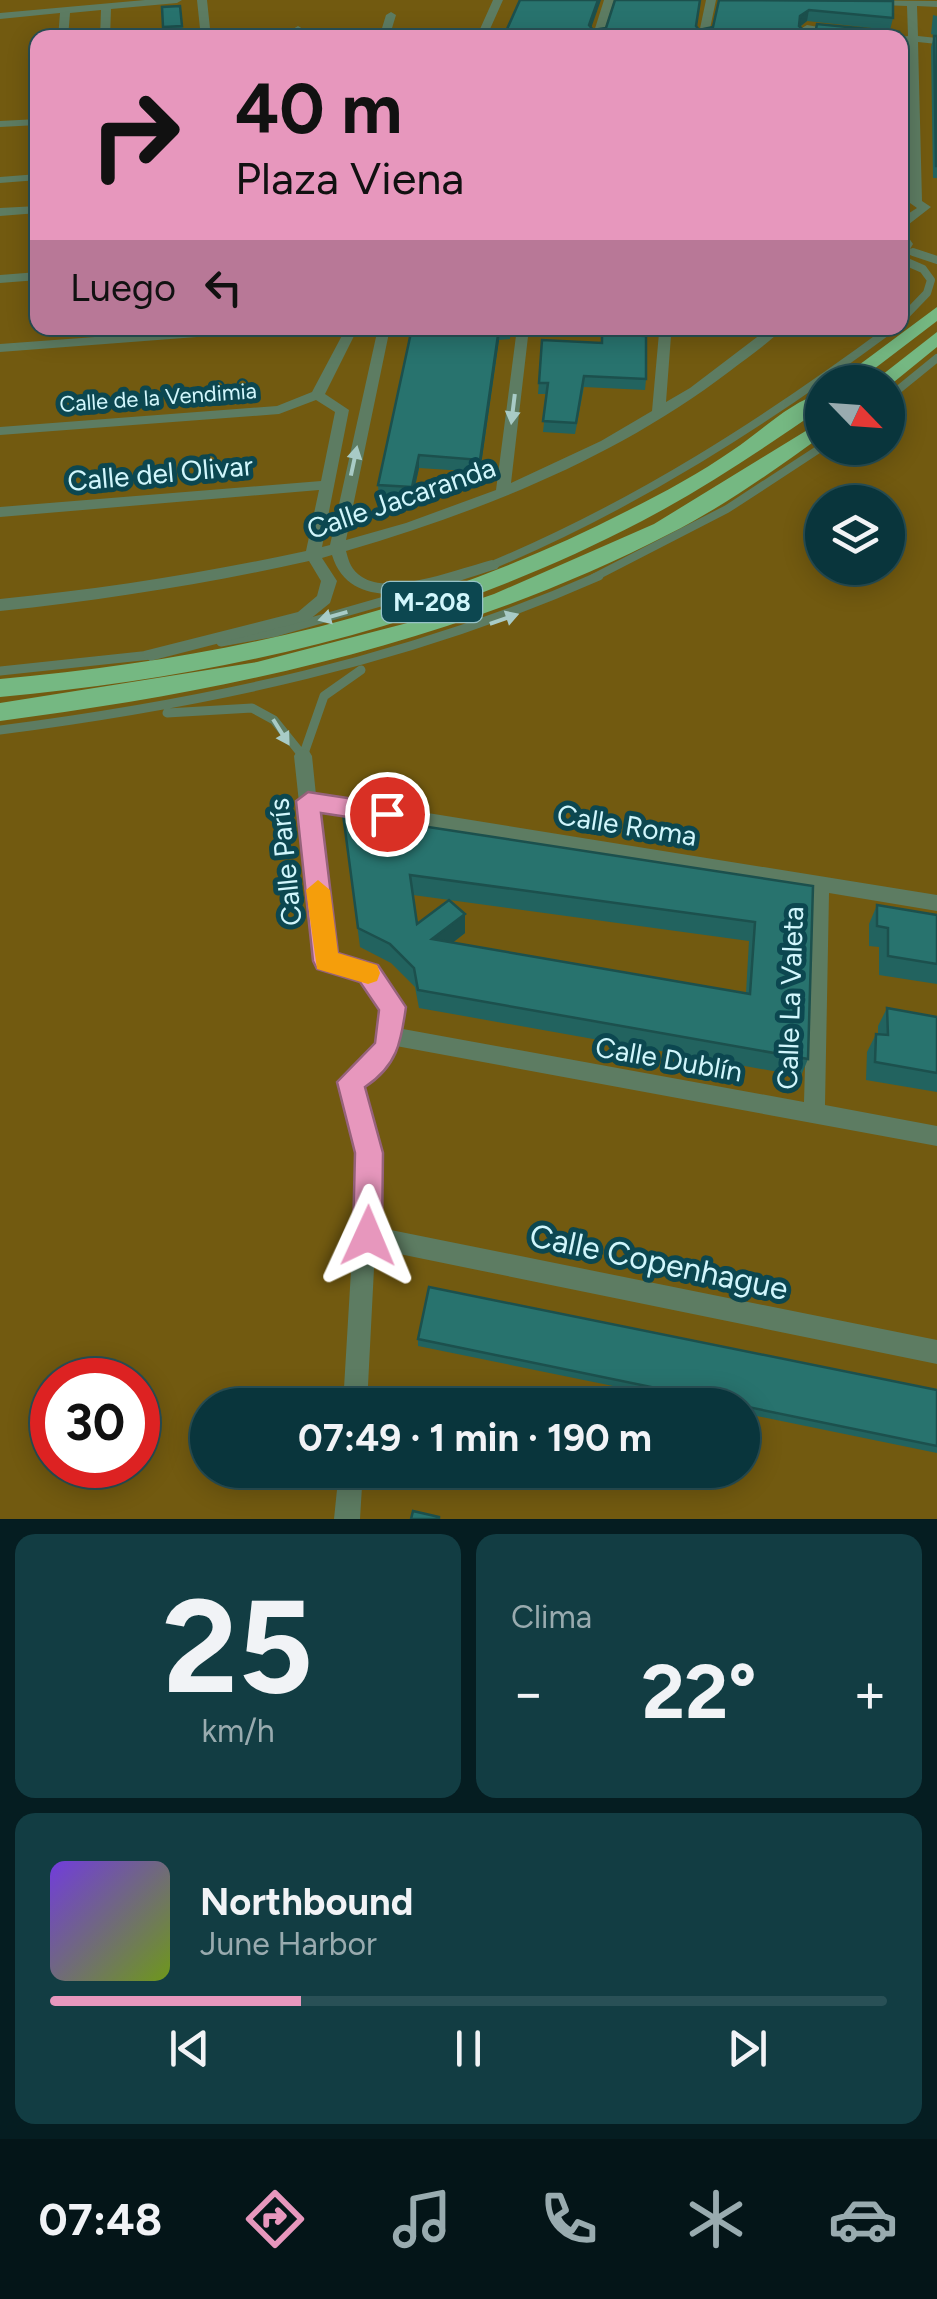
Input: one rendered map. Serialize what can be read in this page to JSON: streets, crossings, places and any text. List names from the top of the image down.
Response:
{
  "streets": {
    "main road": ["M-208"],
    "street": [
      "Calle de la Vendimia",
      "Calle del Olivar",
      "Calle Jacaranda",
      "Calle Roma",
      "Calle París",
      "Calle La Valeta",
      "Calle Dublín",
      "Calle Copenhague"
    ]
  },
  "crossings": [
    ["Calle Roma", "Calle París"],
    ["Calle Roma", "Calle La Valeta"],
    ["Calle París", "Calle Dublín"],
    ["Calle La Valeta", "Calle Dublín"]
  ],
  "north": "bottom right",
  "page": {
    "turn": ["40 m", "Plaza Viena"],
    "then": "Luego",
    "limit": "30",
    "trip": "07:49 · 1 min · 190 m",
    "tile": [
      ["25", "km/h"],
      "Clima"
    ],
    "heat": ["−", "22°", "+"],
    "song": ["Northbound", "June Harbor"],
    "tabs": "07:48"
  }
}
